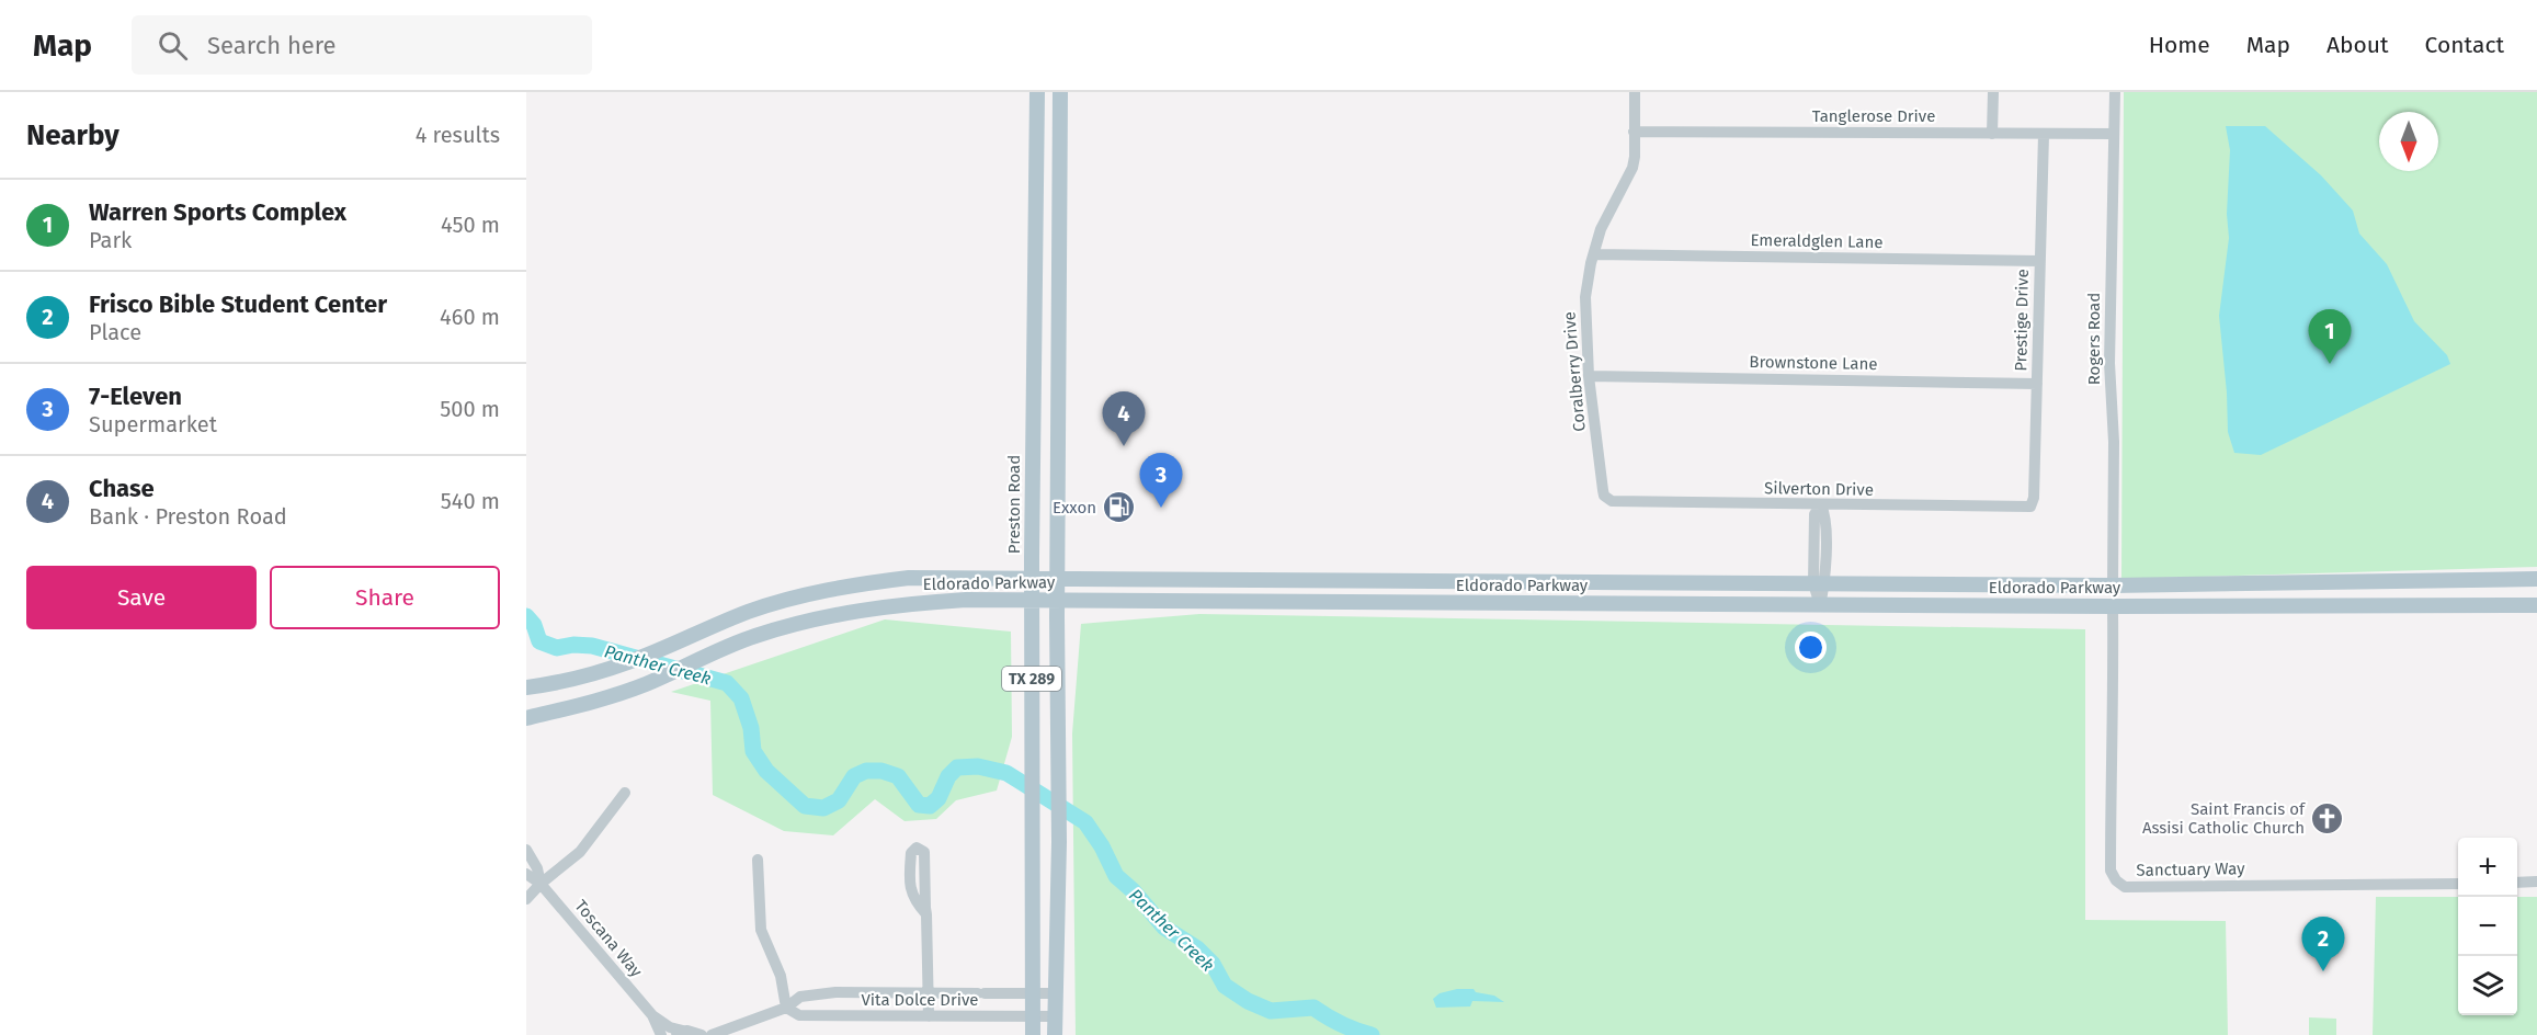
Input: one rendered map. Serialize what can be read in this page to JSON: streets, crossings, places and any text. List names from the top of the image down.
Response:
{
  "streets": {
    "main road": ["Preston Road", "Eldorado Parkway", "TX 289"],
    "street": [
      "Tanglerose Drive",
      "Emeraldglen Lane",
      "Prestige Drive",
      "Rogers Road",
      "Brownstone Lane",
      "Coralberry Drive",
      "Silverton Drive",
      "Sanctuary Way",
      "Toscana Way",
      "Vita Dolce Drive"
    ]
  },
  "crossings": [
    ["Tanglerose Drive", "Prestige Drive"],
    ["Tanglerose Drive", "Rogers Road"],
    ["Tanglerose Drive", "Coralberry Drive"],
    ["Emeraldglen Lane", "Prestige Drive"],
    ["Emeraldglen Lane", "Coralberry Drive"],
    ["Prestige Drive", "Brownstone Lane"],
    ["Prestige Drive", "Silverton Drive"],
    ["Rogers Road", "Eldorado Parkway"],
    ["Brownstone Lane", "Coralberry Drive"],
    ["Coralberry Drive", "Silverton Drive"],
    ["Preston Road", "Eldorado Parkway"],
    ["Preston Road", "Vita Dolce Drive"],
    ["Eldorado Parkway", "TX 289"],
    ["Eldorado Parkway", "Sanctuary Way"],
    ["TX 289", "Vita Dolce Drive"]
  ],
  "water": ["Panther Creek"],
  "places": {
    "fuel station": ["Exxon"],
    "church": ["Saint Francis of Assisi Catholic Church"]
  },
  "north": "bottom",
  "page": {
    "header": "Map",
    "search": "Search here",
    "nav": [
      "Home",
      "Map",
      "About",
      "Contact"
    ],
    "heading": ["Nearby", "4 results"],
    "list": [
      {
        "mark": "1",
        "name": "Warren Sports Complex",
        "note": "Park",
        "value": "450 m"
      },
      {
        "mark": "2",
        "name": "Frisco Bible Student Center",
        "note": "Place",
        "value": "460 m"
      },
      {
        "mark": "3",
        "name": "7-Eleven",
        "note": "Supermarket",
        "value": "500 m"
      },
      {
        "mark": "4",
        "name": "Chase",
        "note": "Bank · Preston Road",
        "value": "540 m"
      }
    ],
    "pins": [
      "1",
      "4",
      "3",
      "2"
    ],
    "buttons": ["Save", "Share"],
    "map_buttons": ["+", "−"]
  }
}
